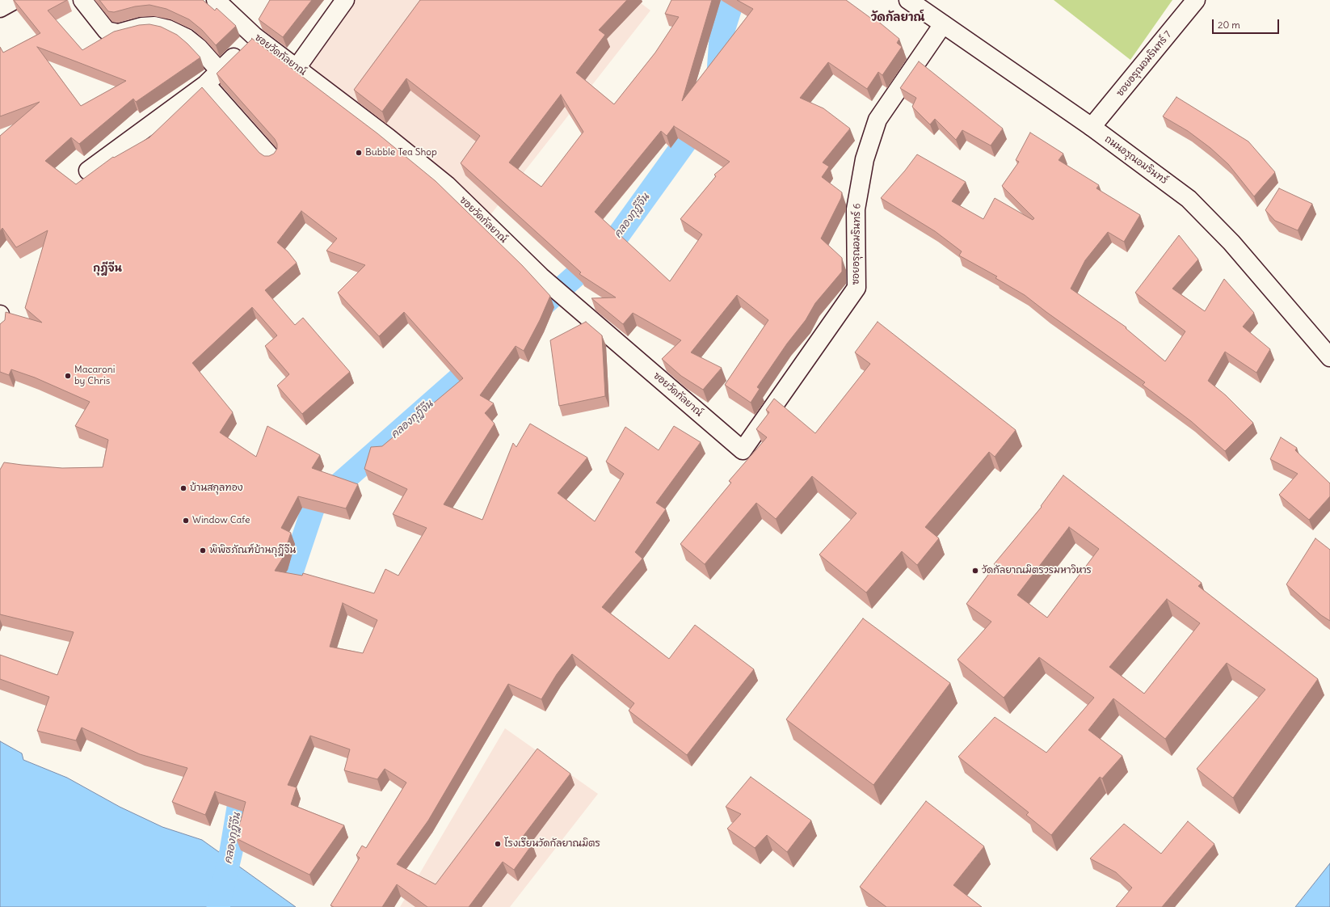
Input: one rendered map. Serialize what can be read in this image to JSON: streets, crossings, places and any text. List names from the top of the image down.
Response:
{
  "streets": {
    "street": [
      "ซอยวัดกัลยาณ์",
      "ซอยอรุณอมรินทร์ 7",
      "ถนนอรุณอมรินทร์",
      "ซอยอรุณอมรินทร์ 6"
    ]
  },
  "crossings": [
    ["ซอยวัดกัลยาณ์", "ซอยอรุณอมรินทร์ 6"],
    ["ซอยอรุณอมรินทร์ 7", "ถนนอรุณอมรินทร์"],
    ["ถนนอรุณอมรินทร์", "ซอยอรุณอมรินทร์ 6"]
  ],
  "districts": ["วัดกัลยาณ์", "กุฎีจีน"],
  "water": ["คลองกุฎีจีน"],
  "places": [
    "Bubble Tea Shop",
    "Macaroni by Chris",
    "บ้านสกุลทอง",
    "Window Cafe",
    "พิพิธภัณฑ์บ้านกุฎีจีน",
    "วัดกัลยาณมิตรวรมหาวิหาร",
    "โรงเรียนวัดกัลยาณมิตร"
  ],
  "scale_bar": "20 m"
}
